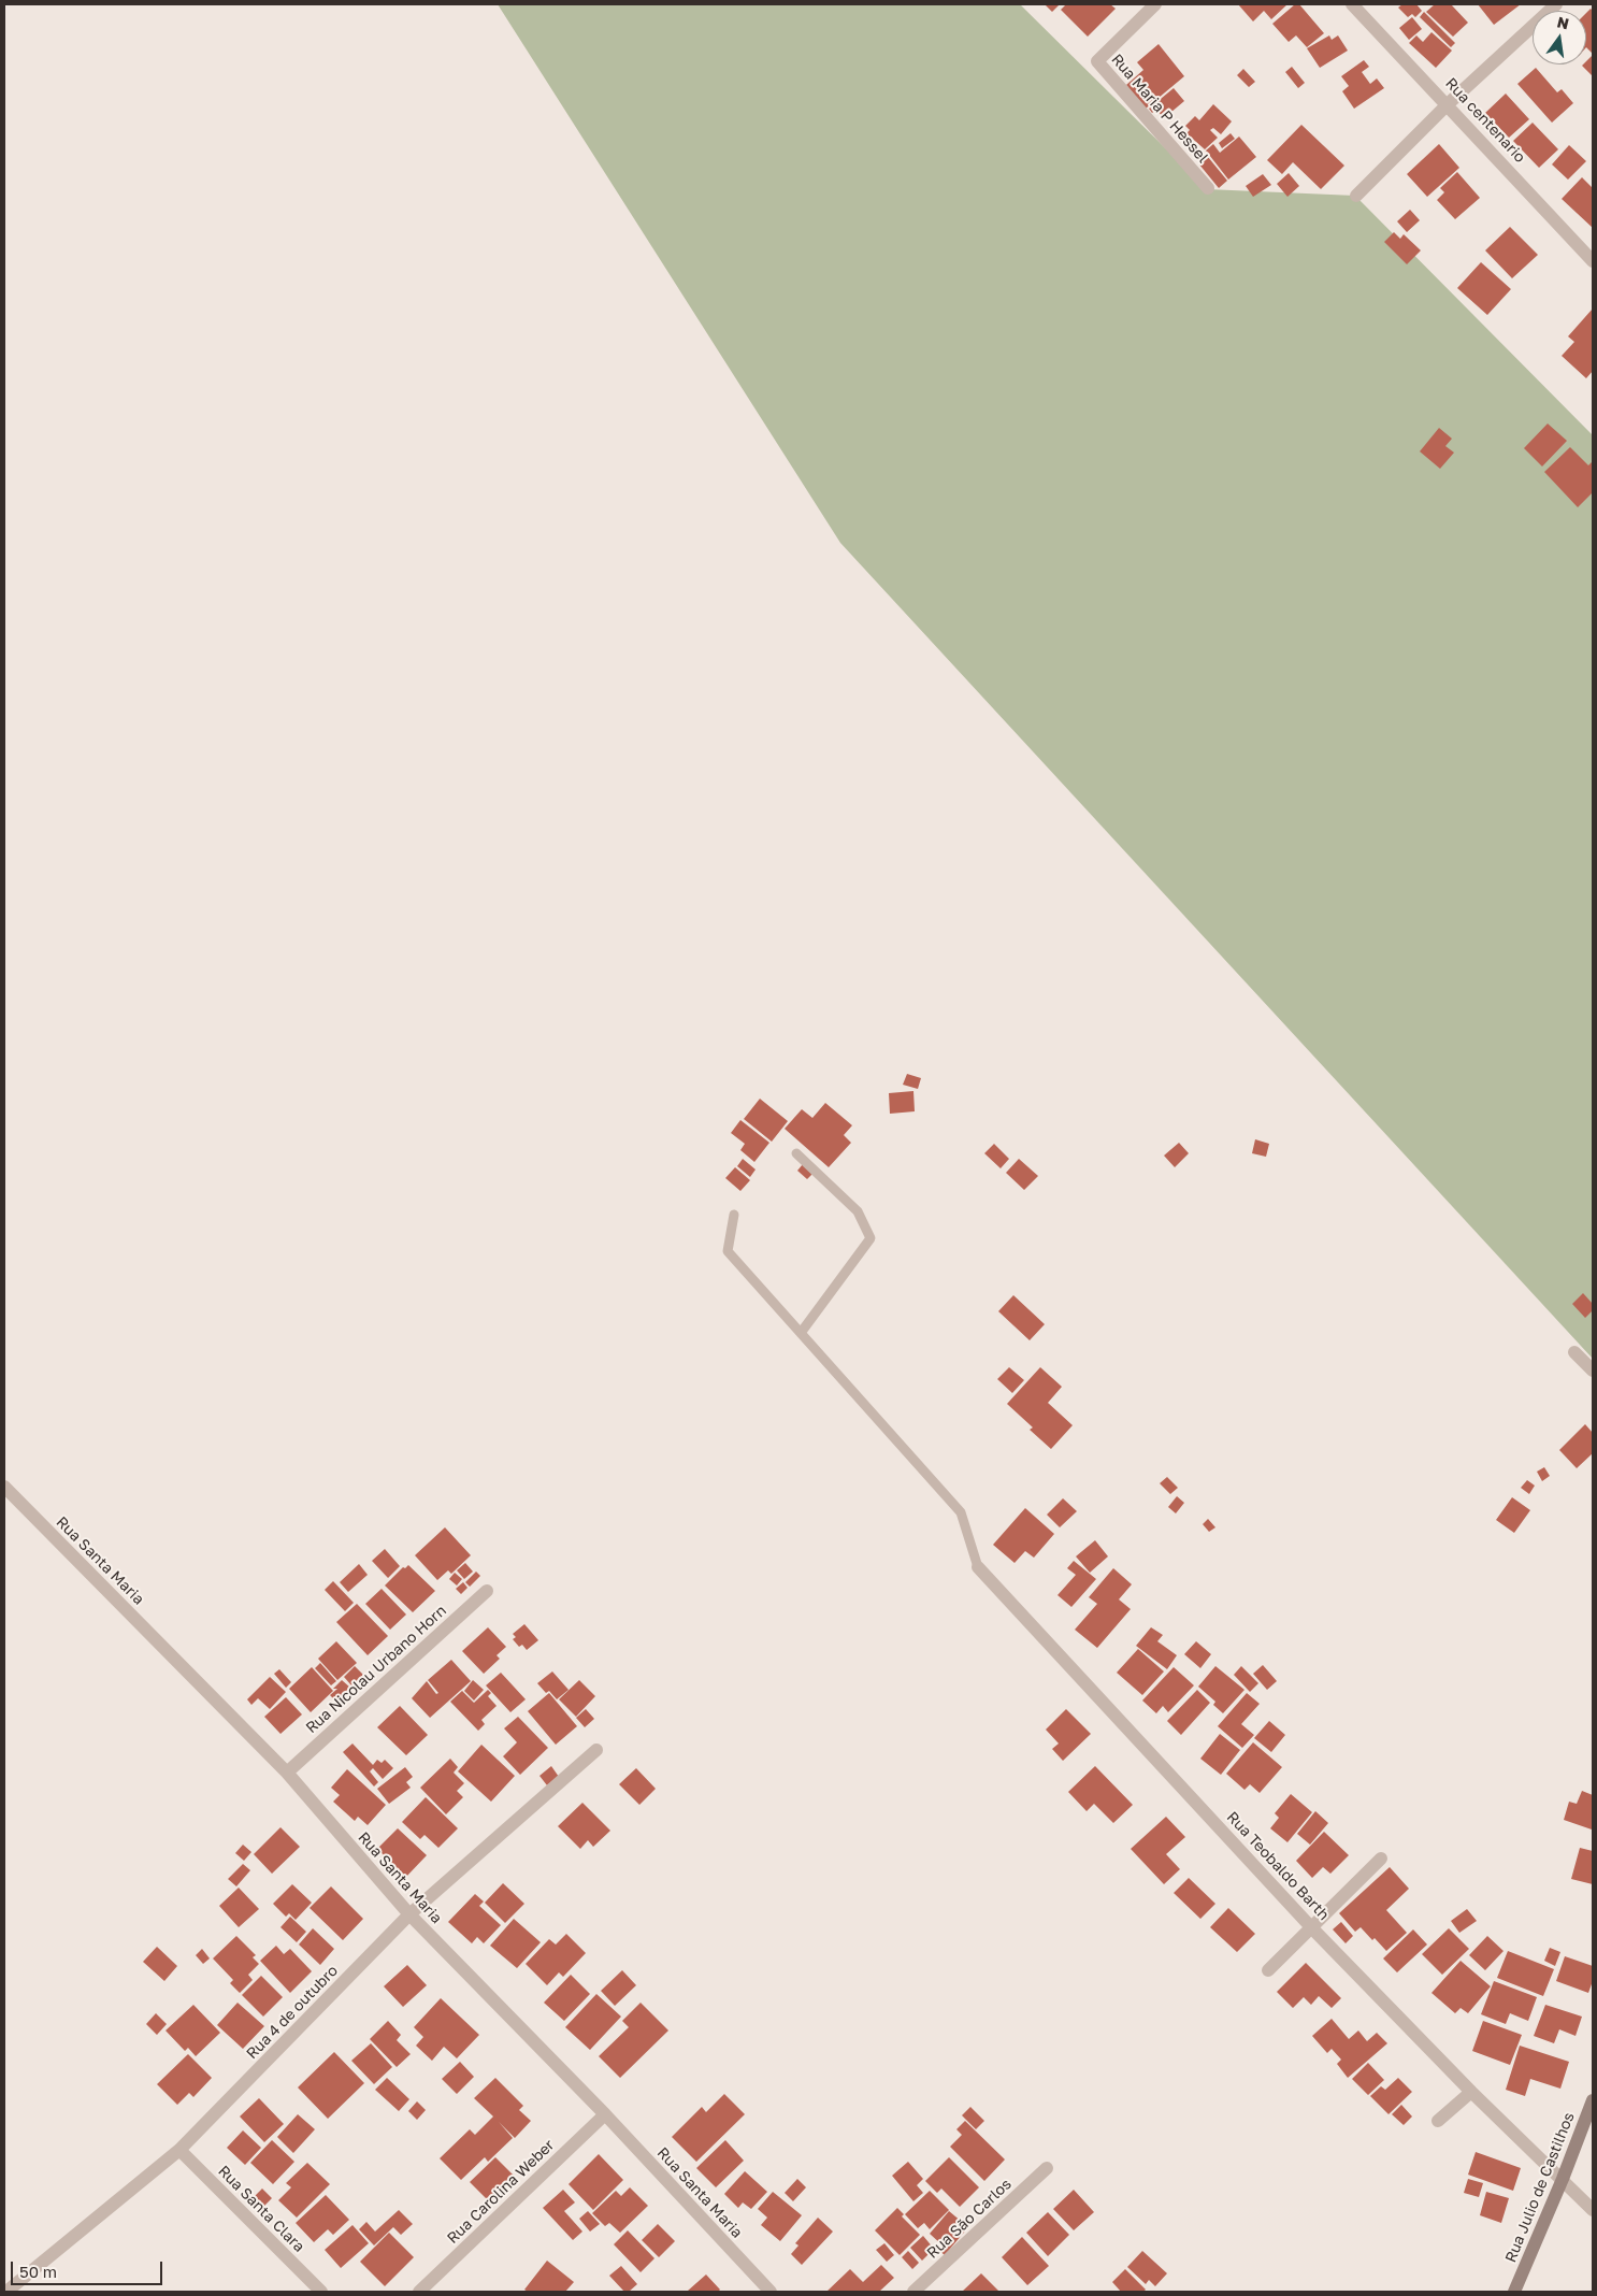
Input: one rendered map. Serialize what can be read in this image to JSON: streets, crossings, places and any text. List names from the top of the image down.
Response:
{
  "streets": {
    "main road": ["Rua Julio de Castilhos"],
    "street": [
      "Rua Maria P Hessel",
      "Rua centenario",
      "Rua Santa Maria",
      "Rua Nicolau Urbano Horn",
      "Rua Teobaldo Barth",
      "Rua 4 de outubro",
      "Rua Carolina Weber",
      "Rua Santa Clara",
      "Rua São Carlos"
    ]
  },
  "crossings": [
    ["Rua Santa Maria", "Rua Nicolau Urbano Horn"],
    ["Rua Santa Maria", "Rua 4 de outubro"],
    ["Rua Santa Maria", "Rua Carolina Weber"],
    ["Rua Teobaldo Barth", "Rua Julio de Castilhos"],
    ["Rua 4 de outubro", "Rua Santa Clara"]
  ],
  "scale_bar": "50 m",
  "north": "top"
}
